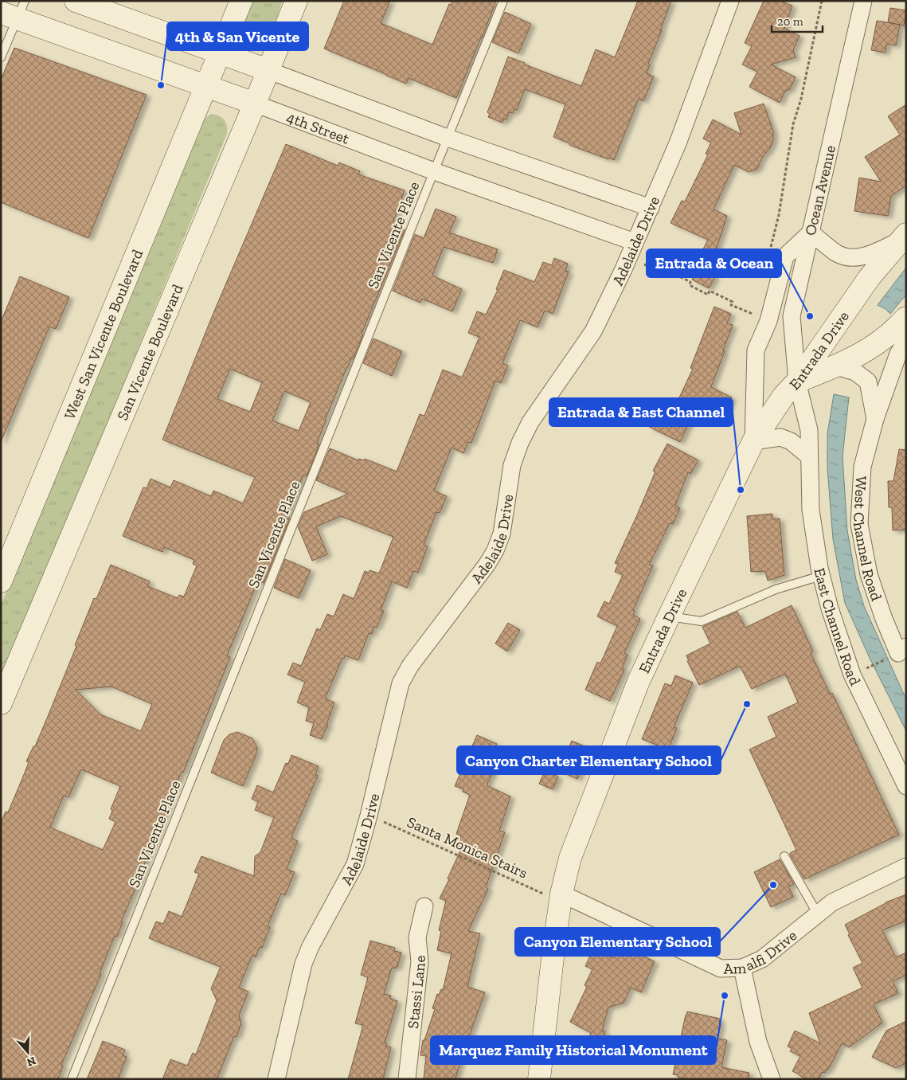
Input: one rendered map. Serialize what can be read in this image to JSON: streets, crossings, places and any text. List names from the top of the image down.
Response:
{
  "streets": {
    "street": [
      "4th Street",
      "Ocean Avenue",
      "Adelaide Drive",
      "West San Vicente Boulevard",
      "Entrada Drive",
      "San Vicente Boulevard",
      "West Channel Road",
      "East Channel Road",
      "Amalfi Drive",
      "Stassi Lane"
    ],
    "lane": ["San Vicente Place"],
    "path": ["Santa Monica Stairs"]
  },
  "crossings": [
    ["4th Street", "San Vicente Place"],
    ["4th Street", "Adelaide Drive"],
    ["4th Street", "West San Vicente Boulevard"],
    ["4th Street", "San Vicente Boulevard"],
    ["Ocean Avenue", "Entrada Drive"],
    ["Ocean Avenue", "East Channel Road"],
    ["Entrada Drive", "East Channel Road"],
    ["Entrada Drive", "Amalfi Drive"]
  ],
  "places": [
    "4th & San Vicente",
    "Entrada & Ocean",
    "Entrada & East Channel",
    "Canyon Charter Elementary School",
    "Canyon Elementary School",
    "Marquez Family Historical Monument"
  ],
  "scale_bar": "20 m",
  "north": "bottom"
}
